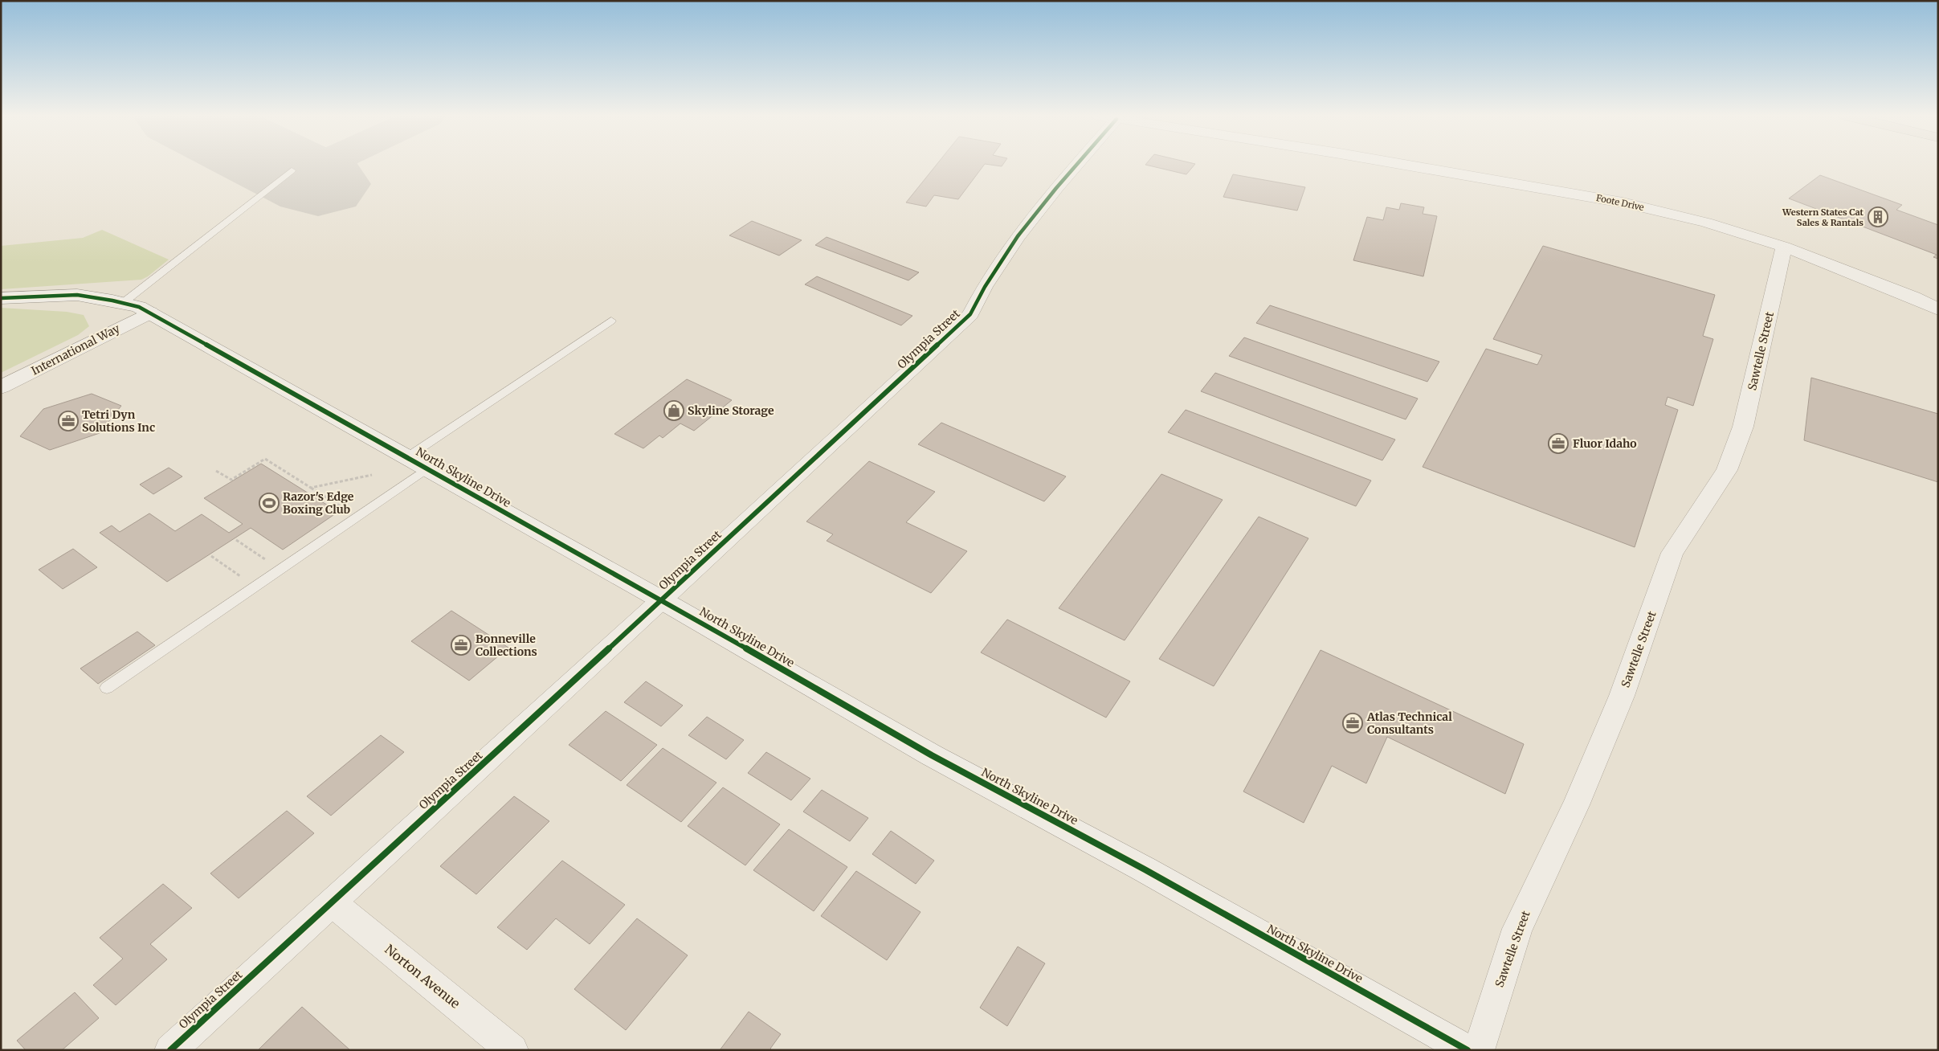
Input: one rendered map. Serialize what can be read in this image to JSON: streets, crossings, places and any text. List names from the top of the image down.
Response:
{
  "streets": {
    "street": [
      "Foote Drive",
      "Olympia Street",
      "International Way",
      "Sawtelle Street",
      "North Skyline Drive",
      "Norton Avenue"
    ]
  },
  "crossings": [
    ["Foote Drive", "Sawtelle Street"],
    ["Olympia Street", "North Skyline Drive"],
    ["Olympia Street", "Norton Avenue"],
    ["International Way", "North Skyline Drive"]
  ],
  "places": {
    "building": ["Western States Cat Sales & Rantals"],
    "shop": ["Skyline Storage"],
    "office": [
      "Tetri Dyn Solutions Inc",
      "Fluor Idaho",
      "Bonneville Collections",
      "Atlas Technical Consultants"
    ],
    "sports": ["Razor's Edge Boxing Club"]
  }
}
